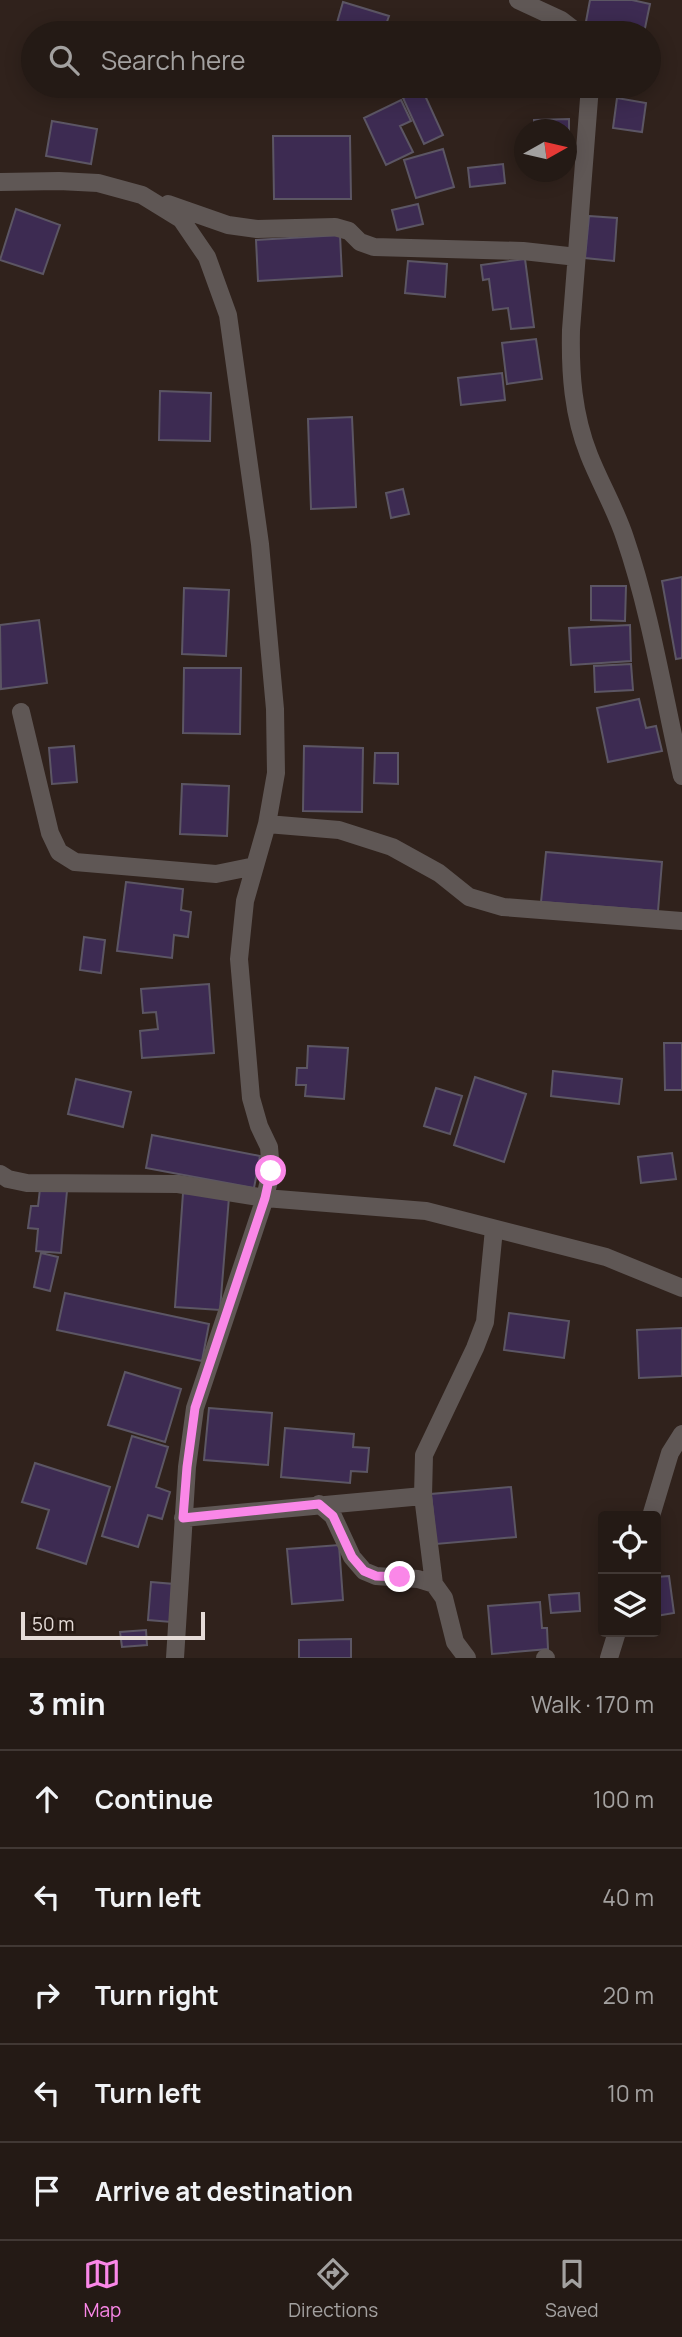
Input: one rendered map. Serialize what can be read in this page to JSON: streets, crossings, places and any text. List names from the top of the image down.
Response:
{
  "scale_bar": "50 m",
  "north": "right",
  "page": {
    "search": "Search here",
    "scale": "50 m",
    "heading": ["3 min", "Walk · 170 m"],
    "list": [
      ["Continue", "100 m"],
      ["Turn left", "40 m"],
      ["Turn right", "20 m"],
      ["Turn left", "10 m"],
      "Arrive at destination"
    ],
    "nav": ["Map", "Directions", "Saved"]
  }
}
